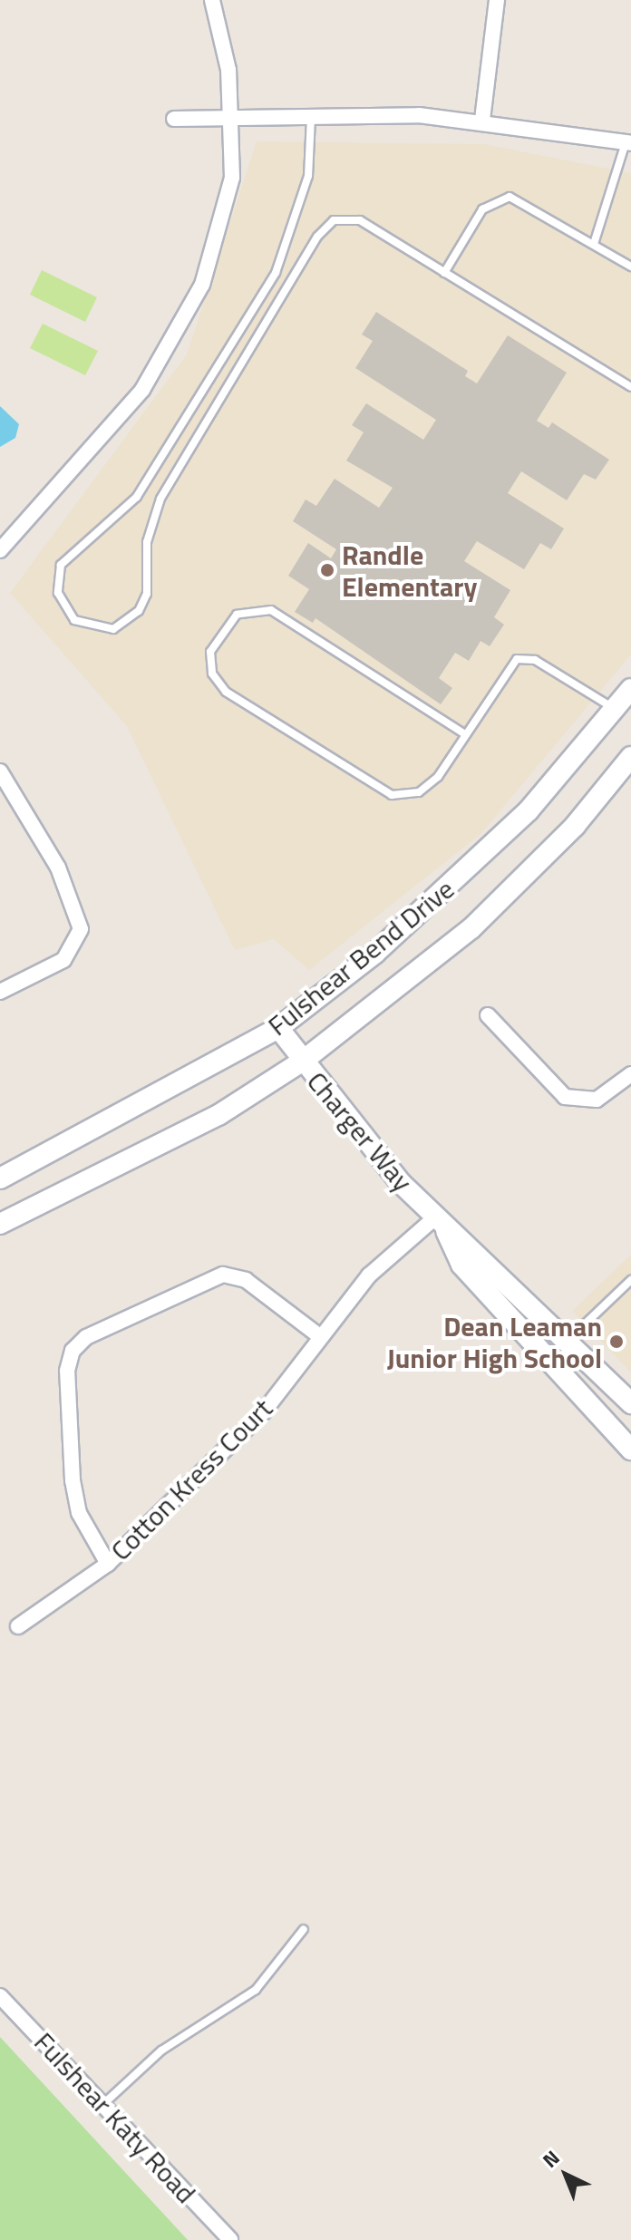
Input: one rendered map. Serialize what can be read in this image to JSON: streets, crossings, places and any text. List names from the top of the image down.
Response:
{
  "streets": {
    "street": [
      "Fulshear Bend Drive",
      "Charger Way",
      "Cotton Kress Court",
      "Fulshear Katy Road"
    ]
  },
  "crossings": [
    ["Fulshear Bend Drive", "Charger Way"],
    ["Charger Way", "Cotton Kress Court"]
  ],
  "places": ["Randle Elementary", "Dean Leaman Junior High School"],
  "north": "top left"
}
